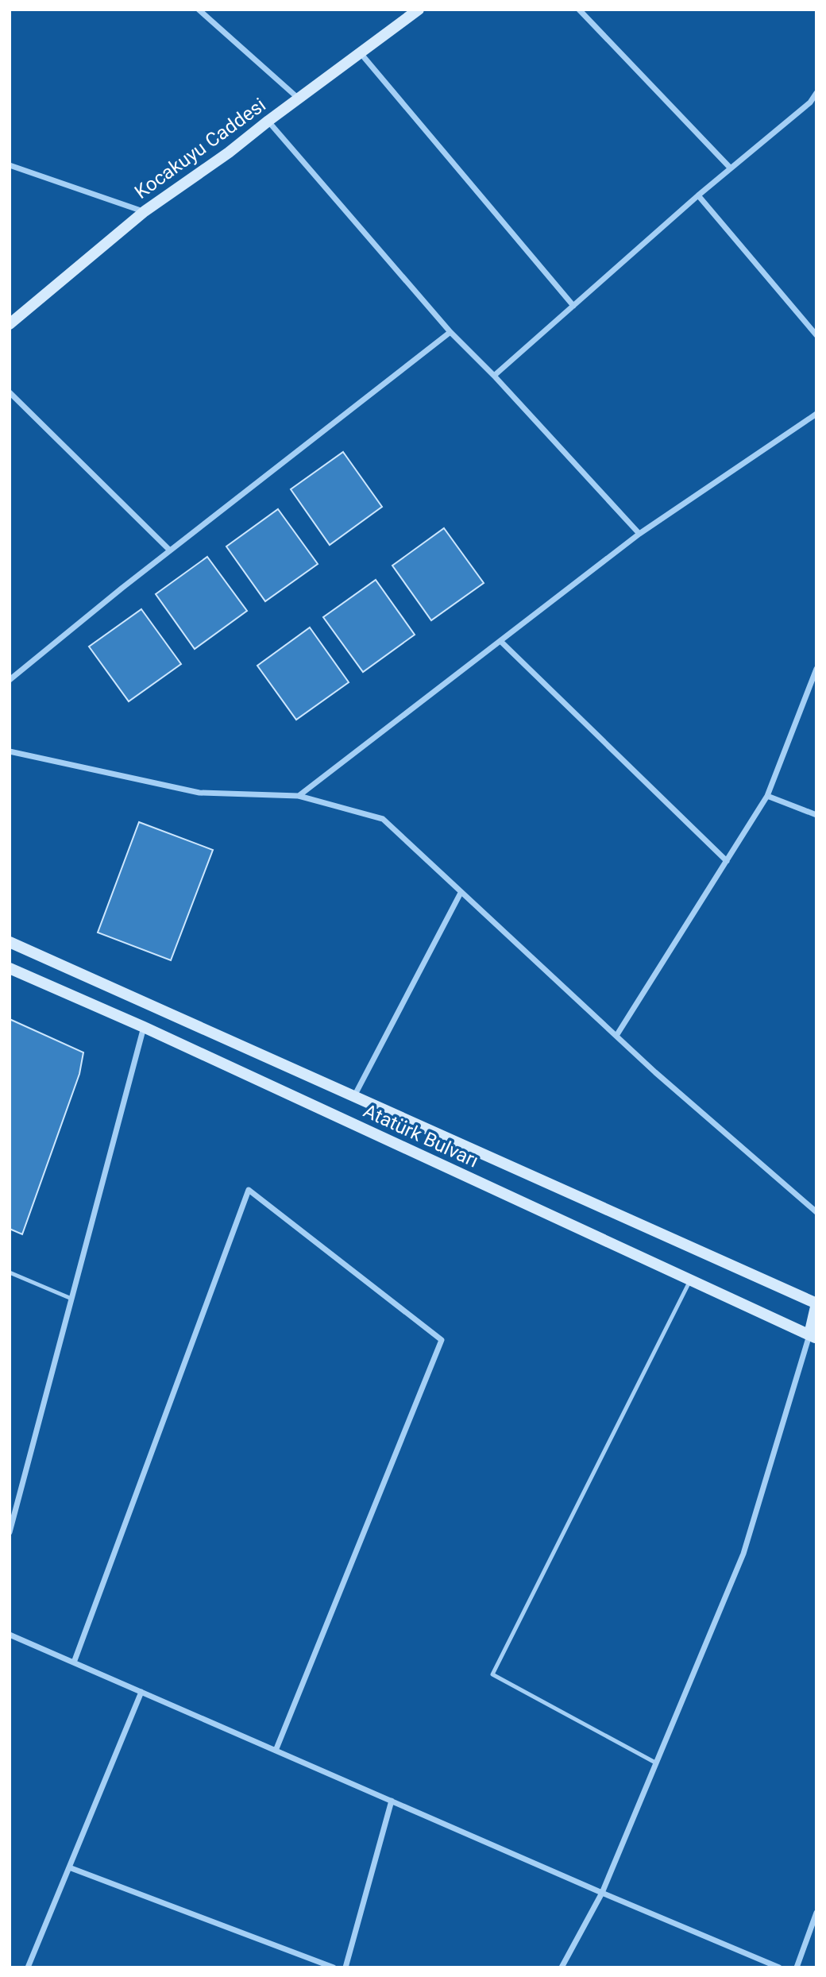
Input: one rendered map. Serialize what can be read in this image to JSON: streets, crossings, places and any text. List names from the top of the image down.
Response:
{
  "streets": {
    "main road": ["Kocakuyu Caddesi", "Atatürk Bulvarı"]
  }
}
